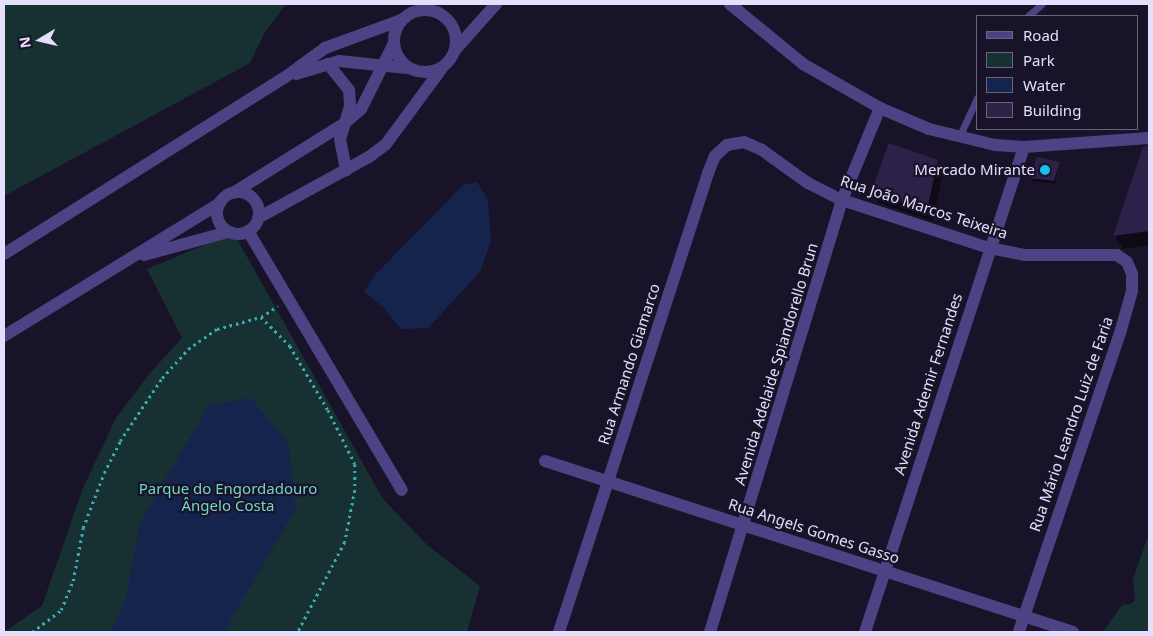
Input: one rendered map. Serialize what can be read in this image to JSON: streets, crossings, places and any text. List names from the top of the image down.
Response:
{
  "streets": {
    "street": [
      "Rua João Marcos Teixeira",
      "Rua Armando Giamarco",
      "Avenida Adelaide Spiandorello Brun",
      "Avenida Ademir Fernandes",
      "Rua Mário Leandro Luiz de Faria",
      "Rua Angels Gomes Gasso"
    ]
  },
  "crossings": [
    ["Rua João Marcos Teixeira", "Rua Armando Giamarco"],
    ["Rua João Marcos Teixeira", "Avenida Adelaide Spiandorello Brun"],
    ["Rua João Marcos Teixeira", "Avenida Ademir Fernandes"],
    ["Rua João Marcos Teixeira", "Rua Mário Leandro Luiz de Faria"],
    ["Rua Armando Giamarco", "Rua Angels Gomes Gasso"],
    ["Avenida Adelaide Spiandorello Brun", "Rua Angels Gomes Gasso"],
    ["Avenida Ademir Fernandes", "Rua Angels Gomes Gasso"],
    ["Rua Mário Leandro Luiz de Faria", "Rua Angels Gomes Gasso"]
  ],
  "parks": ["Parque do Engordadouro Ângelo Costa"],
  "places": ["Mercado Mirante"],
  "legend": [
    "Road",
    "Park",
    "Water",
    "Building"
  ],
  "north": "left"
}
